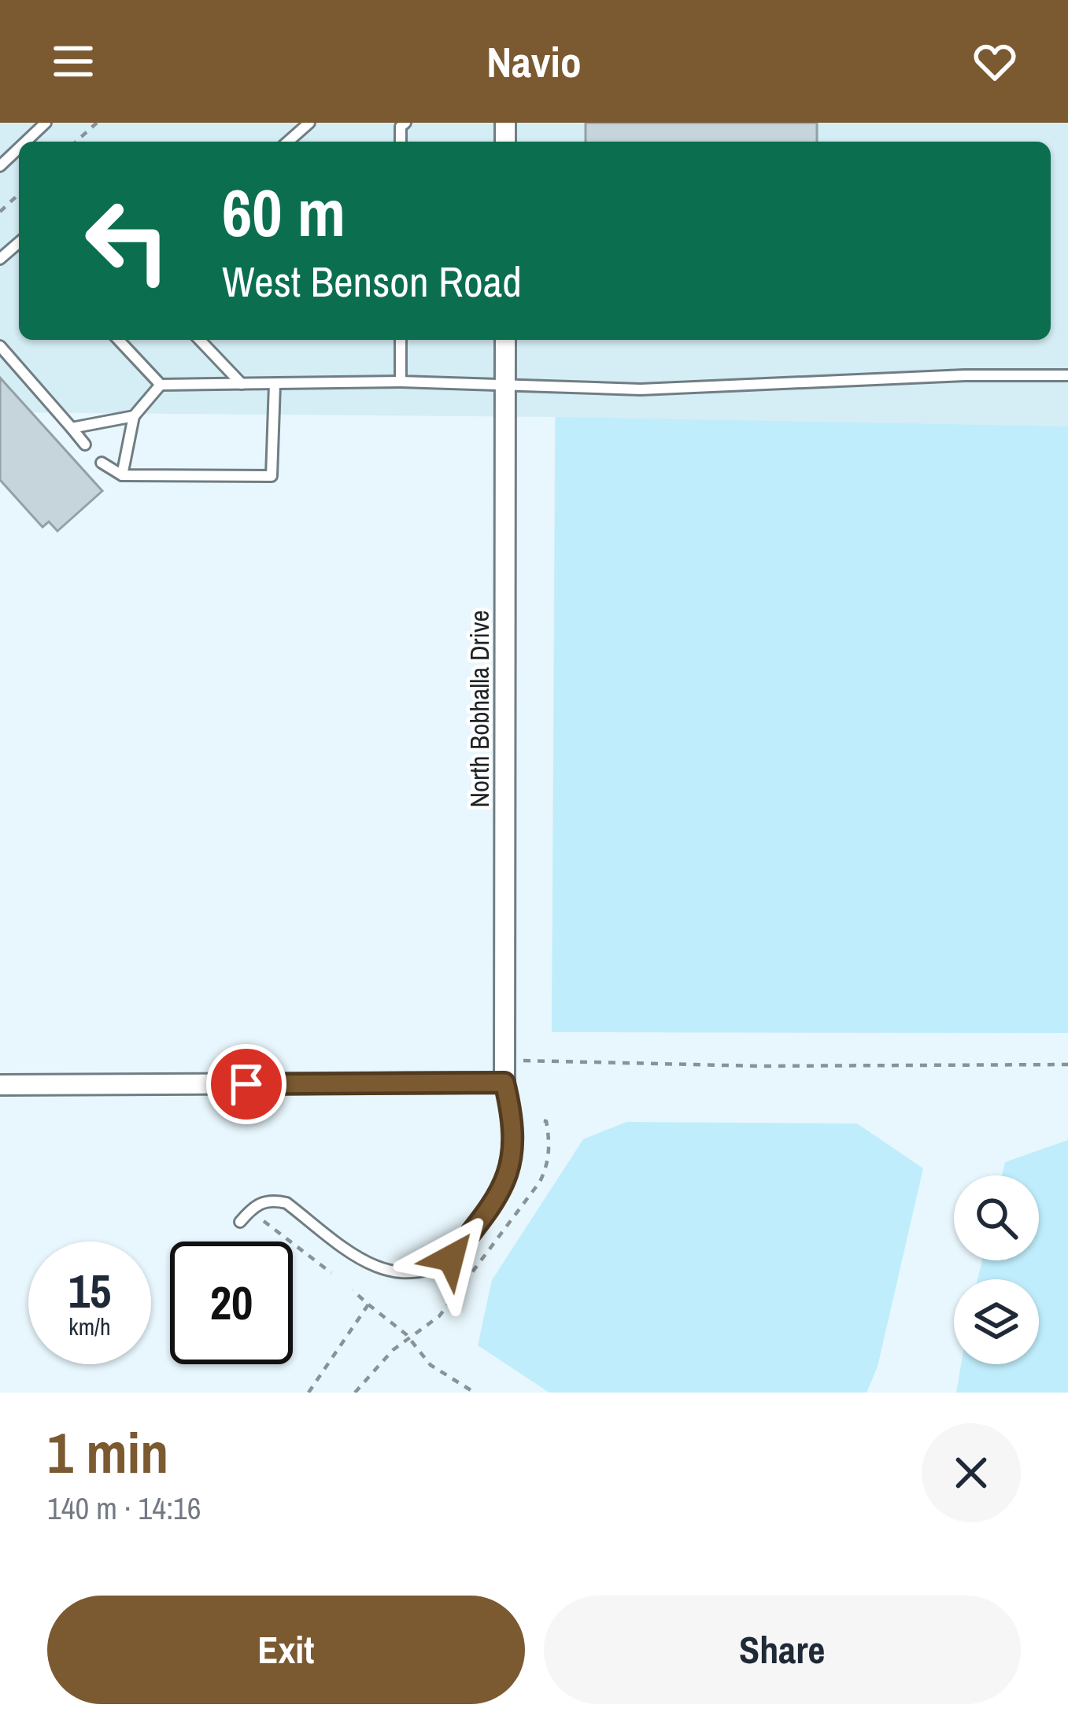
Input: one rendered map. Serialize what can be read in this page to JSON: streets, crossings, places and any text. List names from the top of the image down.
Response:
{
  "streets": {
    "street": ["North Bobhalla Drive"]
  },
  "page": {
    "header": "Navio",
    "turn": ["60 m", "West Benson Road"],
    "speed": "15 km/h",
    "limit": "20",
    "heading": ["1 min", "140 m · 14:16"],
    "buttons": ["Exit", "Share"]
  }
}
